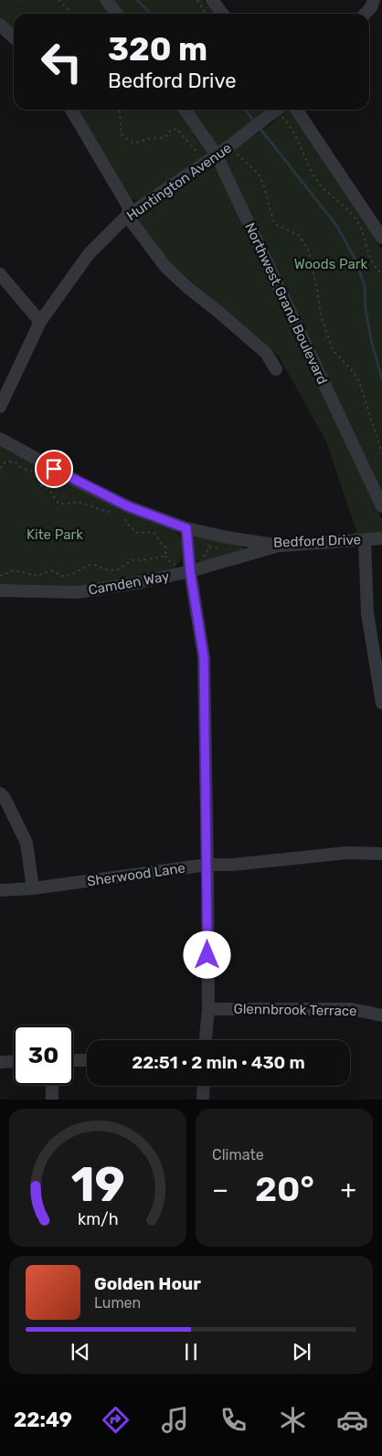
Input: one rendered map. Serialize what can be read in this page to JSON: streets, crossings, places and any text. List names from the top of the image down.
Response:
{
  "streets": {
    "street": [
      "Huntington Avenue",
      "Northwest Grand Boulevard",
      "Bedford Drive",
      "Camden Way",
      "Sherwood Lane",
      "Glennbrook Terrace"
    ]
  },
  "crossings": [
    ["Huntington Avenue", "Northwest Grand Boulevard"],
    ["Bedford Drive", "Camden Way"]
  ],
  "parks": ["Woods Park", "Kite Park"],
  "page": {
    "turn": ["320 m", "Bedford Drive"],
    "limit": "30",
    "trip": "22:51 · 2 min · 430 m",
    "tile": "Climate",
    "heat": ["−", "20°", "+"],
    "song": ["Golden Hour", "Lumen"],
    "tabs": "22:49",
    "gauge": ["19", "km/h"]
  }
}
